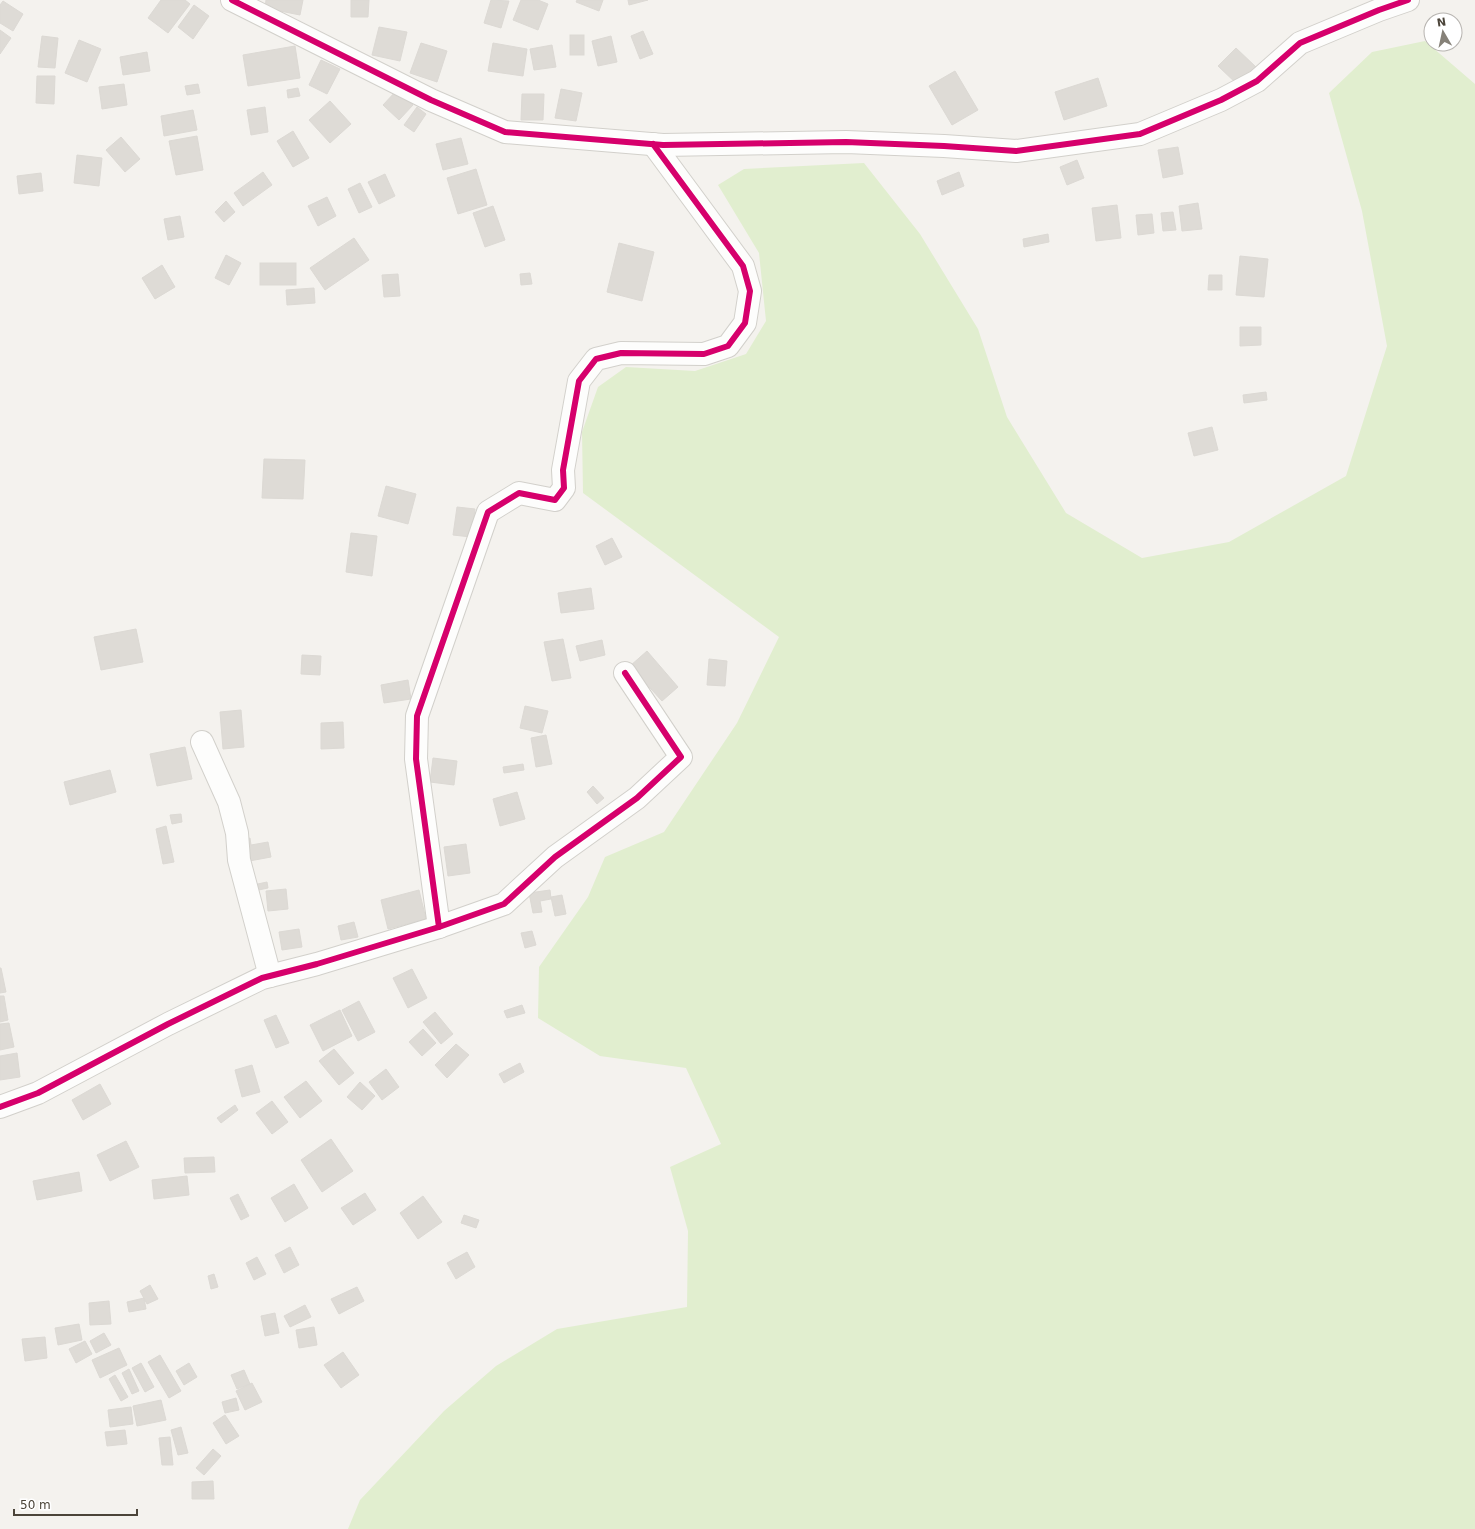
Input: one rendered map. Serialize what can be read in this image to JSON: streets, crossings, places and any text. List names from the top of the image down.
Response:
{
  "scale_bar": "50 m",
  "north": "top"
}
